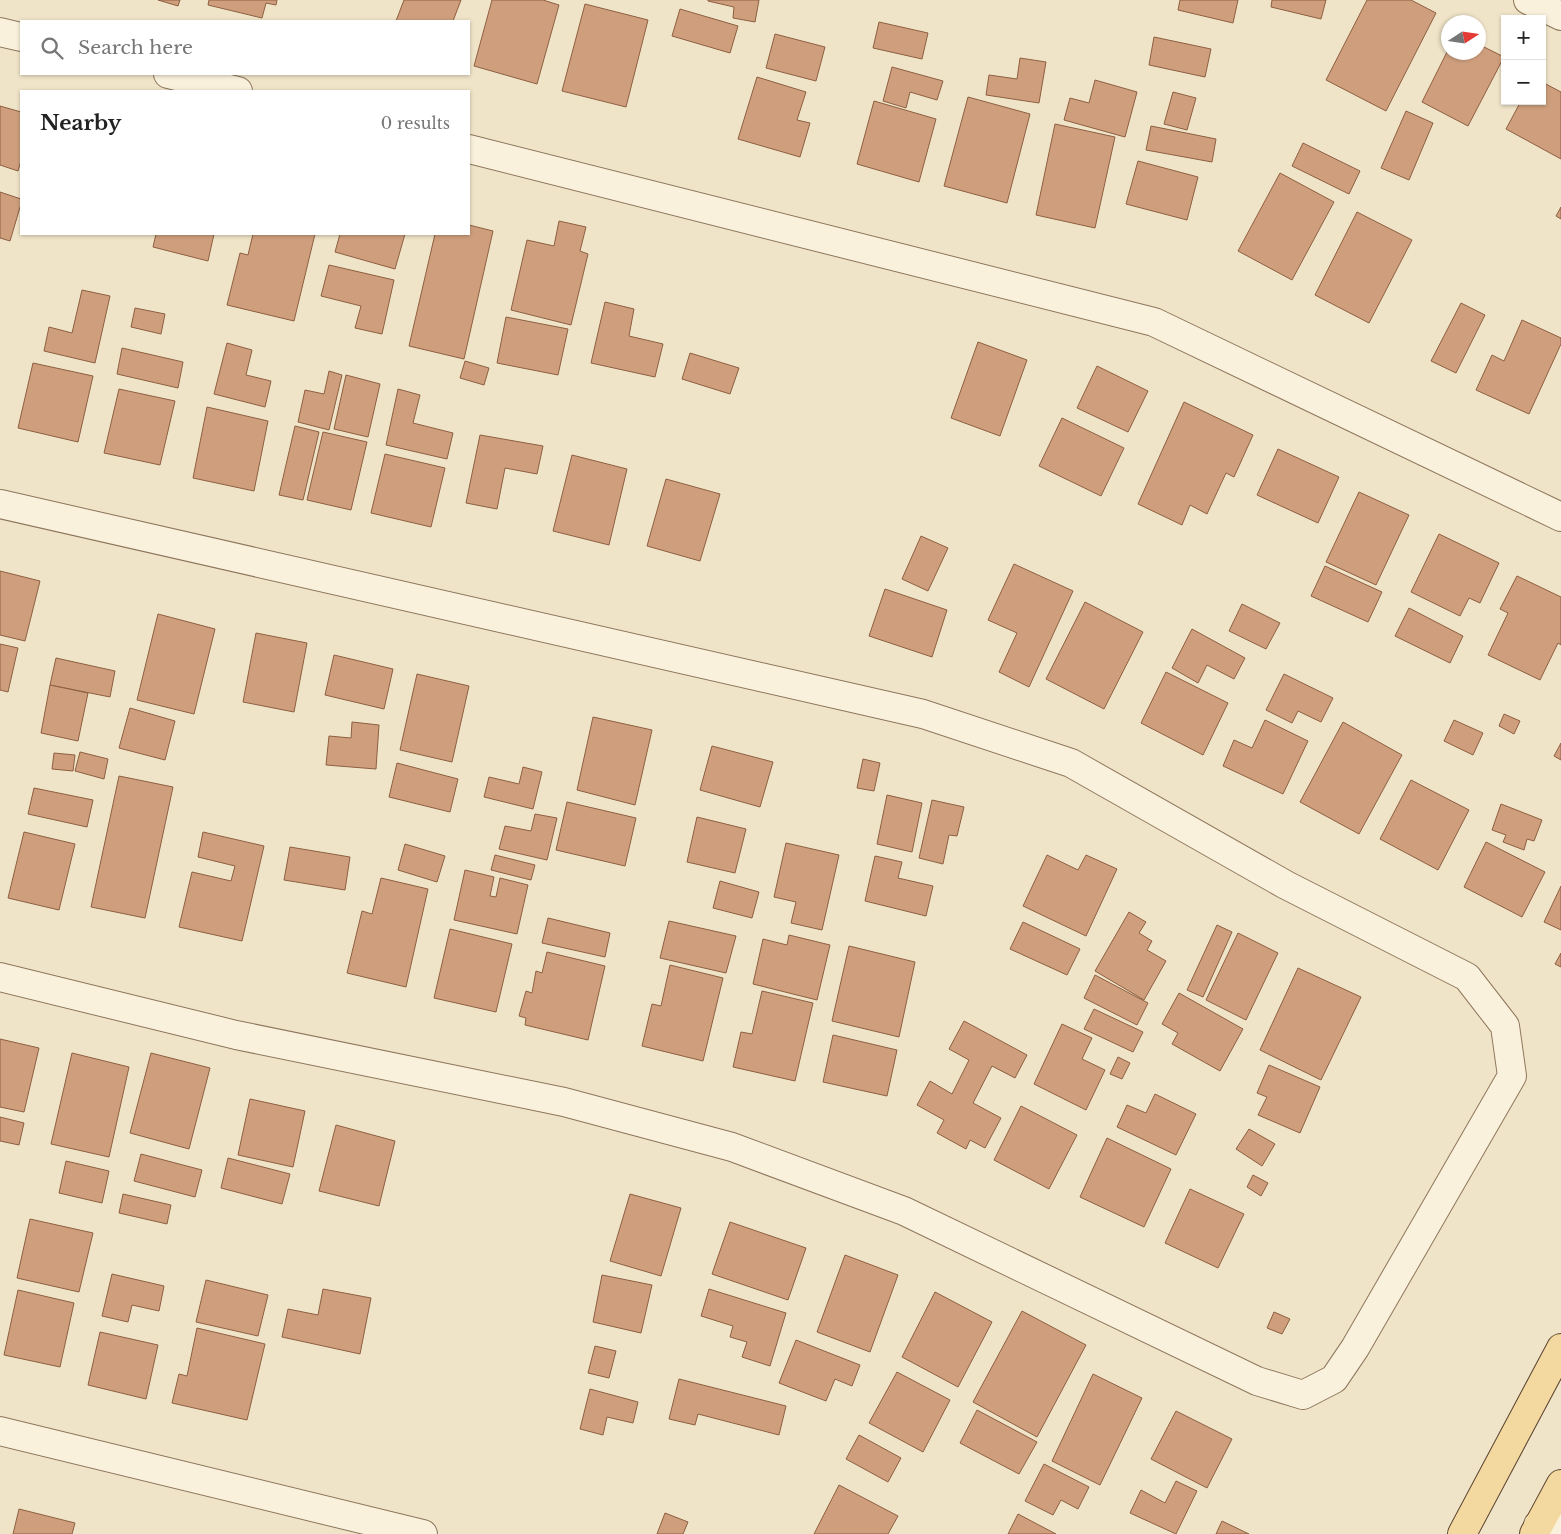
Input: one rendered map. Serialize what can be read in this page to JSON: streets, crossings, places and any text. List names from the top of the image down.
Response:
{
  "north": "right",
  "page": {
    "map_buttons": ["+", "−"],
    "search": "Search here",
    "heading": ["Nearby", "0 results"]
  }
}
